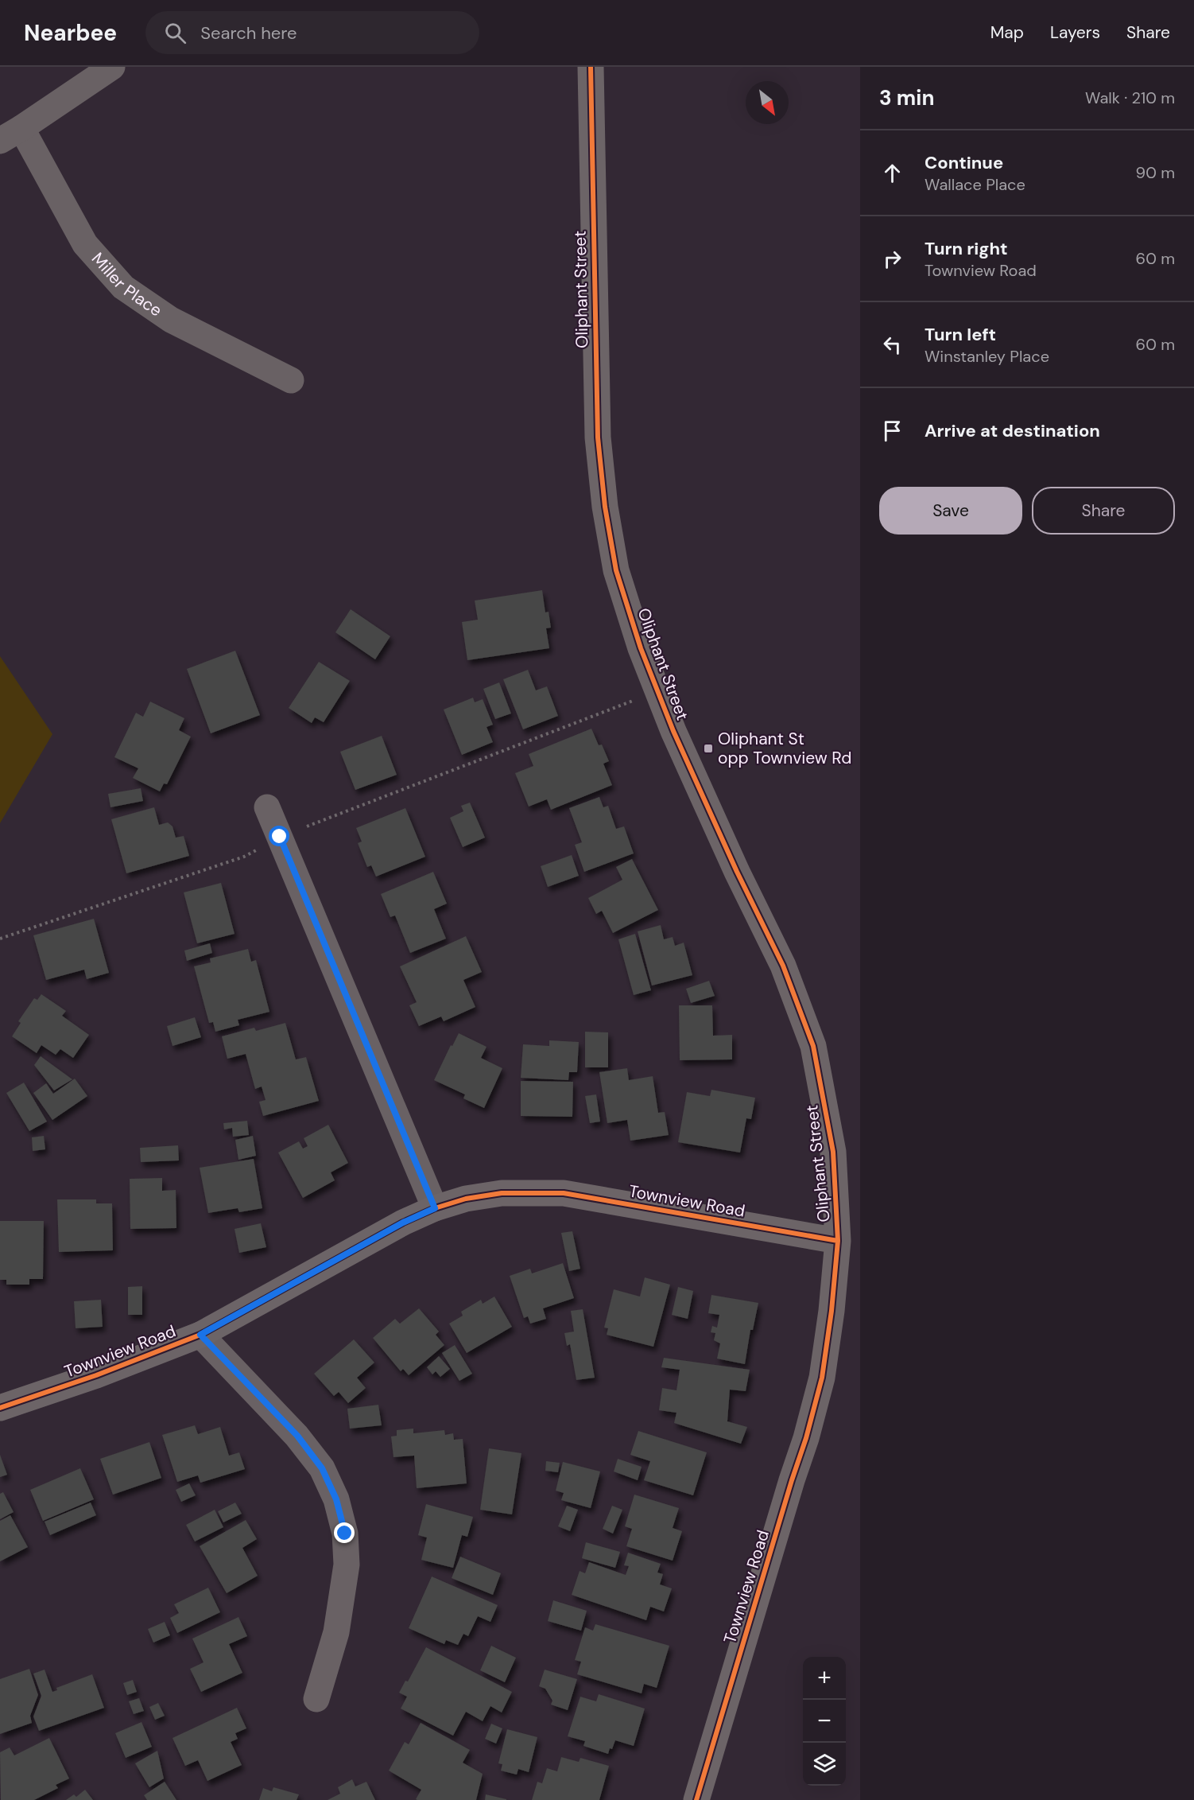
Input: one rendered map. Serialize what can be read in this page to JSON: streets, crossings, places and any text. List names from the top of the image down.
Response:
{
  "streets": {
    "street": ["Miller Place", "Oliphant Street", "Townview Road"]
  },
  "crossings": [
    ["Oliphant Street", "Townview Road"]
  ],
  "places": {
    "transit": ["Oliphant St opp Townview Rd"]
  },
  "north": "bottom right",
  "page": {
    "header": "Nearbee",
    "search": "Search here",
    "nav": ["Map", "Layers", "Share"],
    "heading": ["3 min", "Walk · 210 m"],
    "list": [
      ["Continue", "Wallace Place", "90 m"],
      ["Turn right", "Townview Road", "60 m"],
      ["Turn left", "Winstanley Place", "60 m"],
      "Arrive at destination"
    ],
    "buttons": ["Save", "Share"],
    "map_buttons": ["+", "−"]
  }
}
